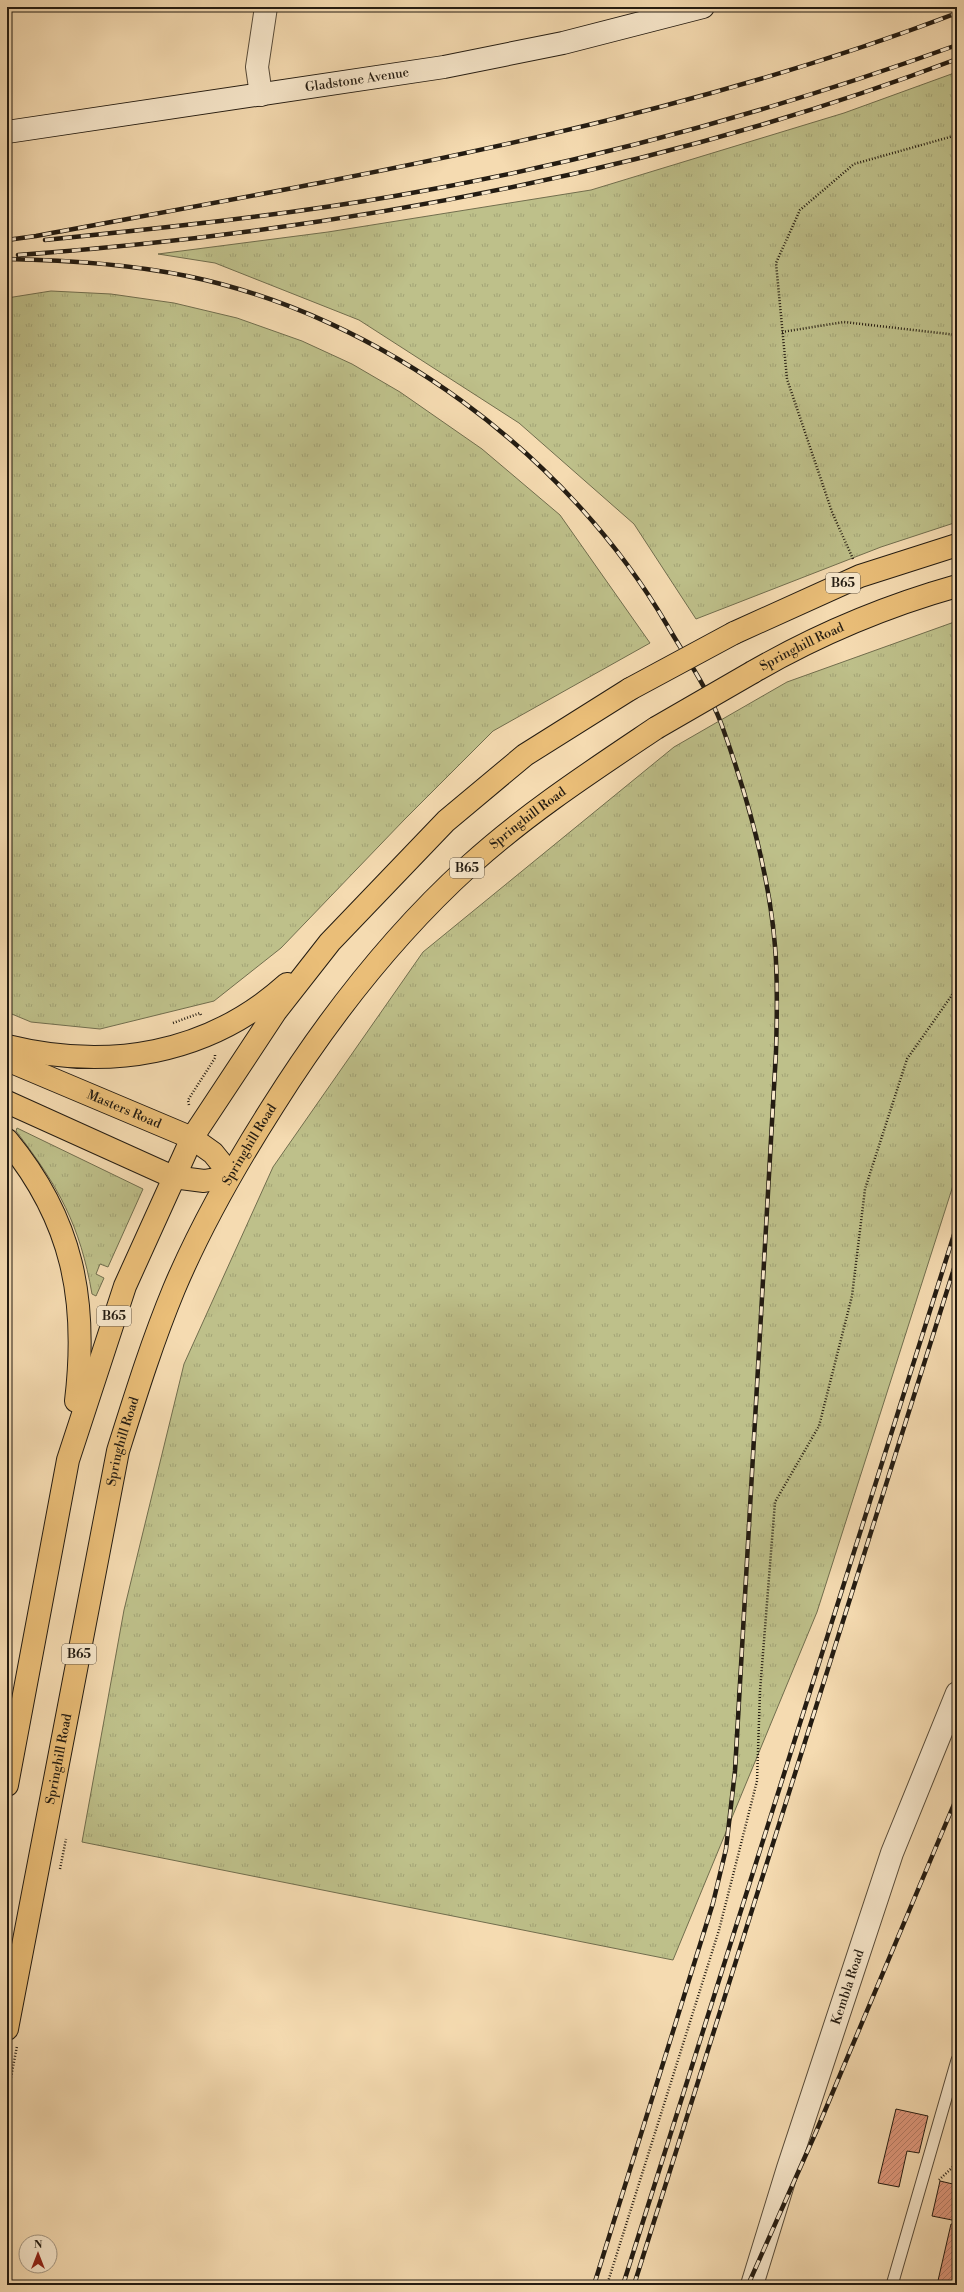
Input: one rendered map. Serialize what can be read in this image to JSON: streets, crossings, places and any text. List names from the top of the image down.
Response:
{
  "streets": {
    "main road": ["B65", "Springhill Road", "Masters Road"],
    "street": ["Gladstone Avenue", "Kembla Road"]
  },
  "crossings": [
    ["B65", "Masters Road"],
    ["Springhill Road", "Masters Road"]
  ],
  "north": "top"
}
